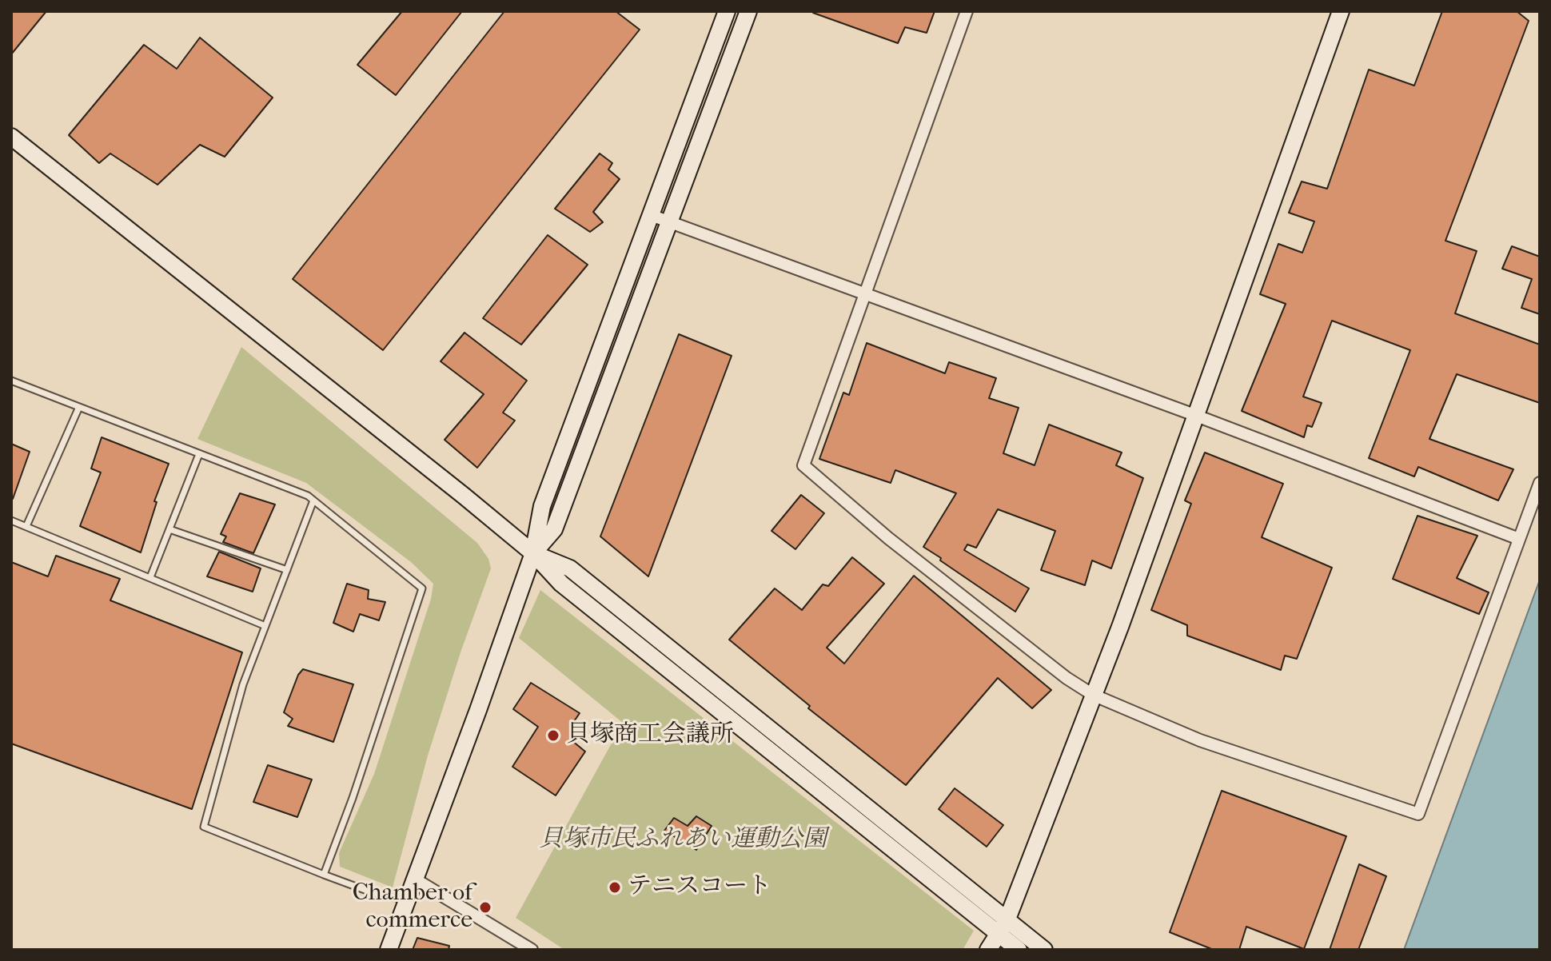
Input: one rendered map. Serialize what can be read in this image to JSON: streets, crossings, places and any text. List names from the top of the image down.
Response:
{
  "parks": ["貝塚市民ふれあい運動公園"],
  "places": ["貝塚商工会議所", "テニスコート", "Chamber of commerce"]
}
